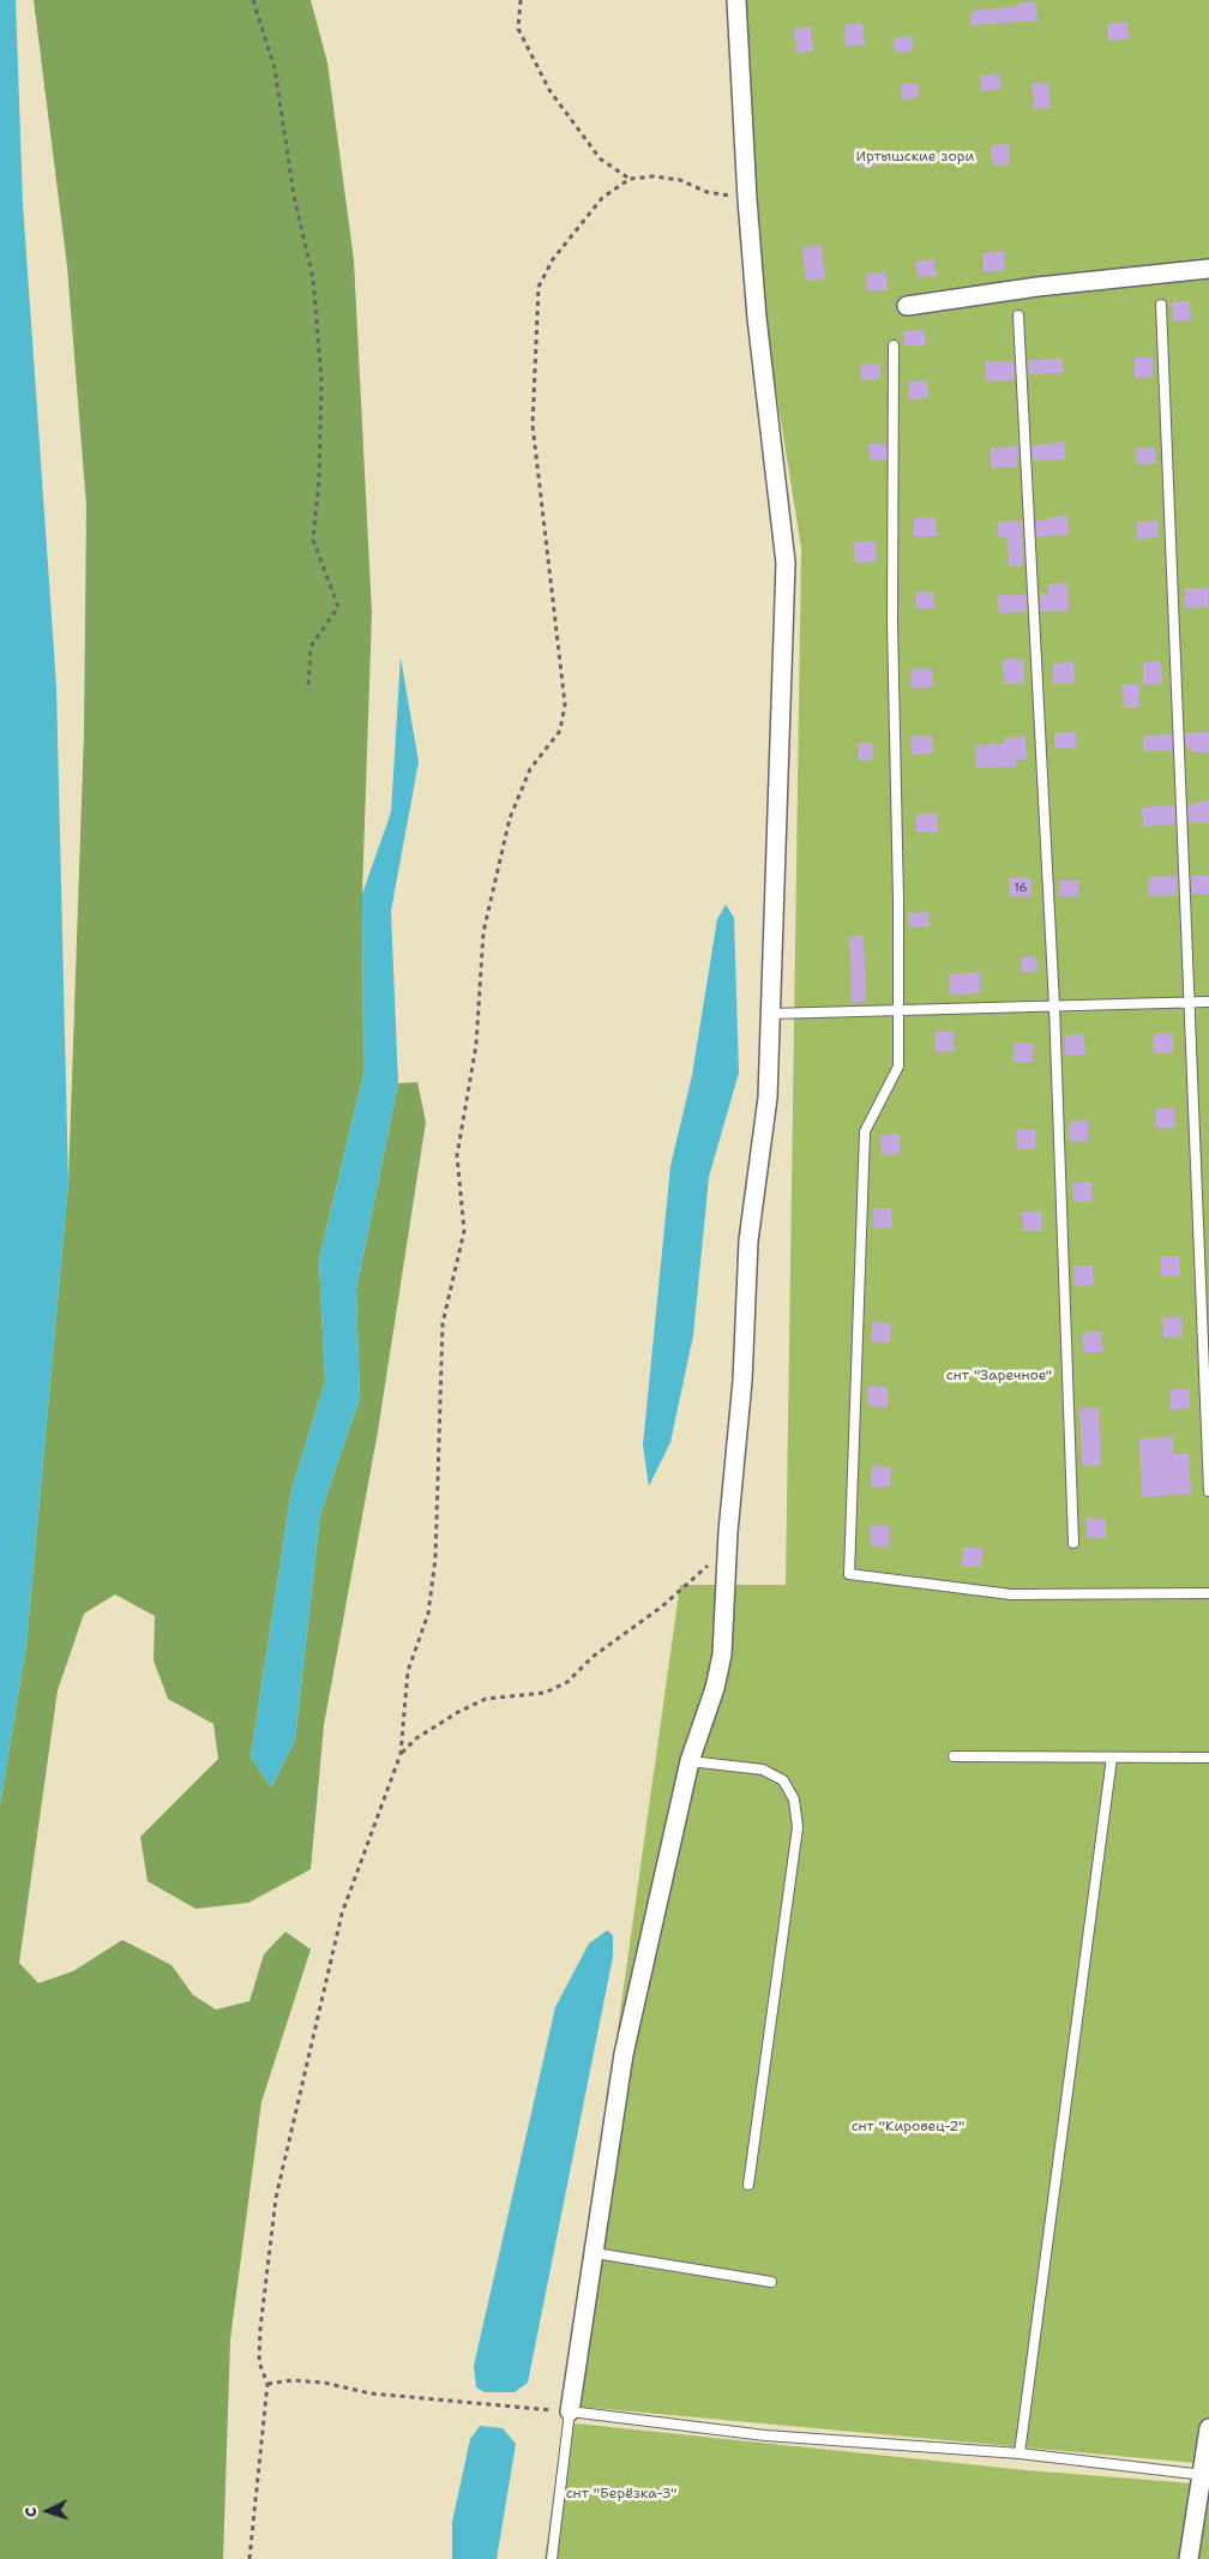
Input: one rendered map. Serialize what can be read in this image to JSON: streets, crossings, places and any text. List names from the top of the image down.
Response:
{
  "parks": [
    "Иртышские зори",
    "снт \"Заречное\"",
    "снт \"Кировец-2\"",
    "снт \"Берёзка-3\""
  ],
  "house_numbers": ["16"],
  "north": "left"
}
